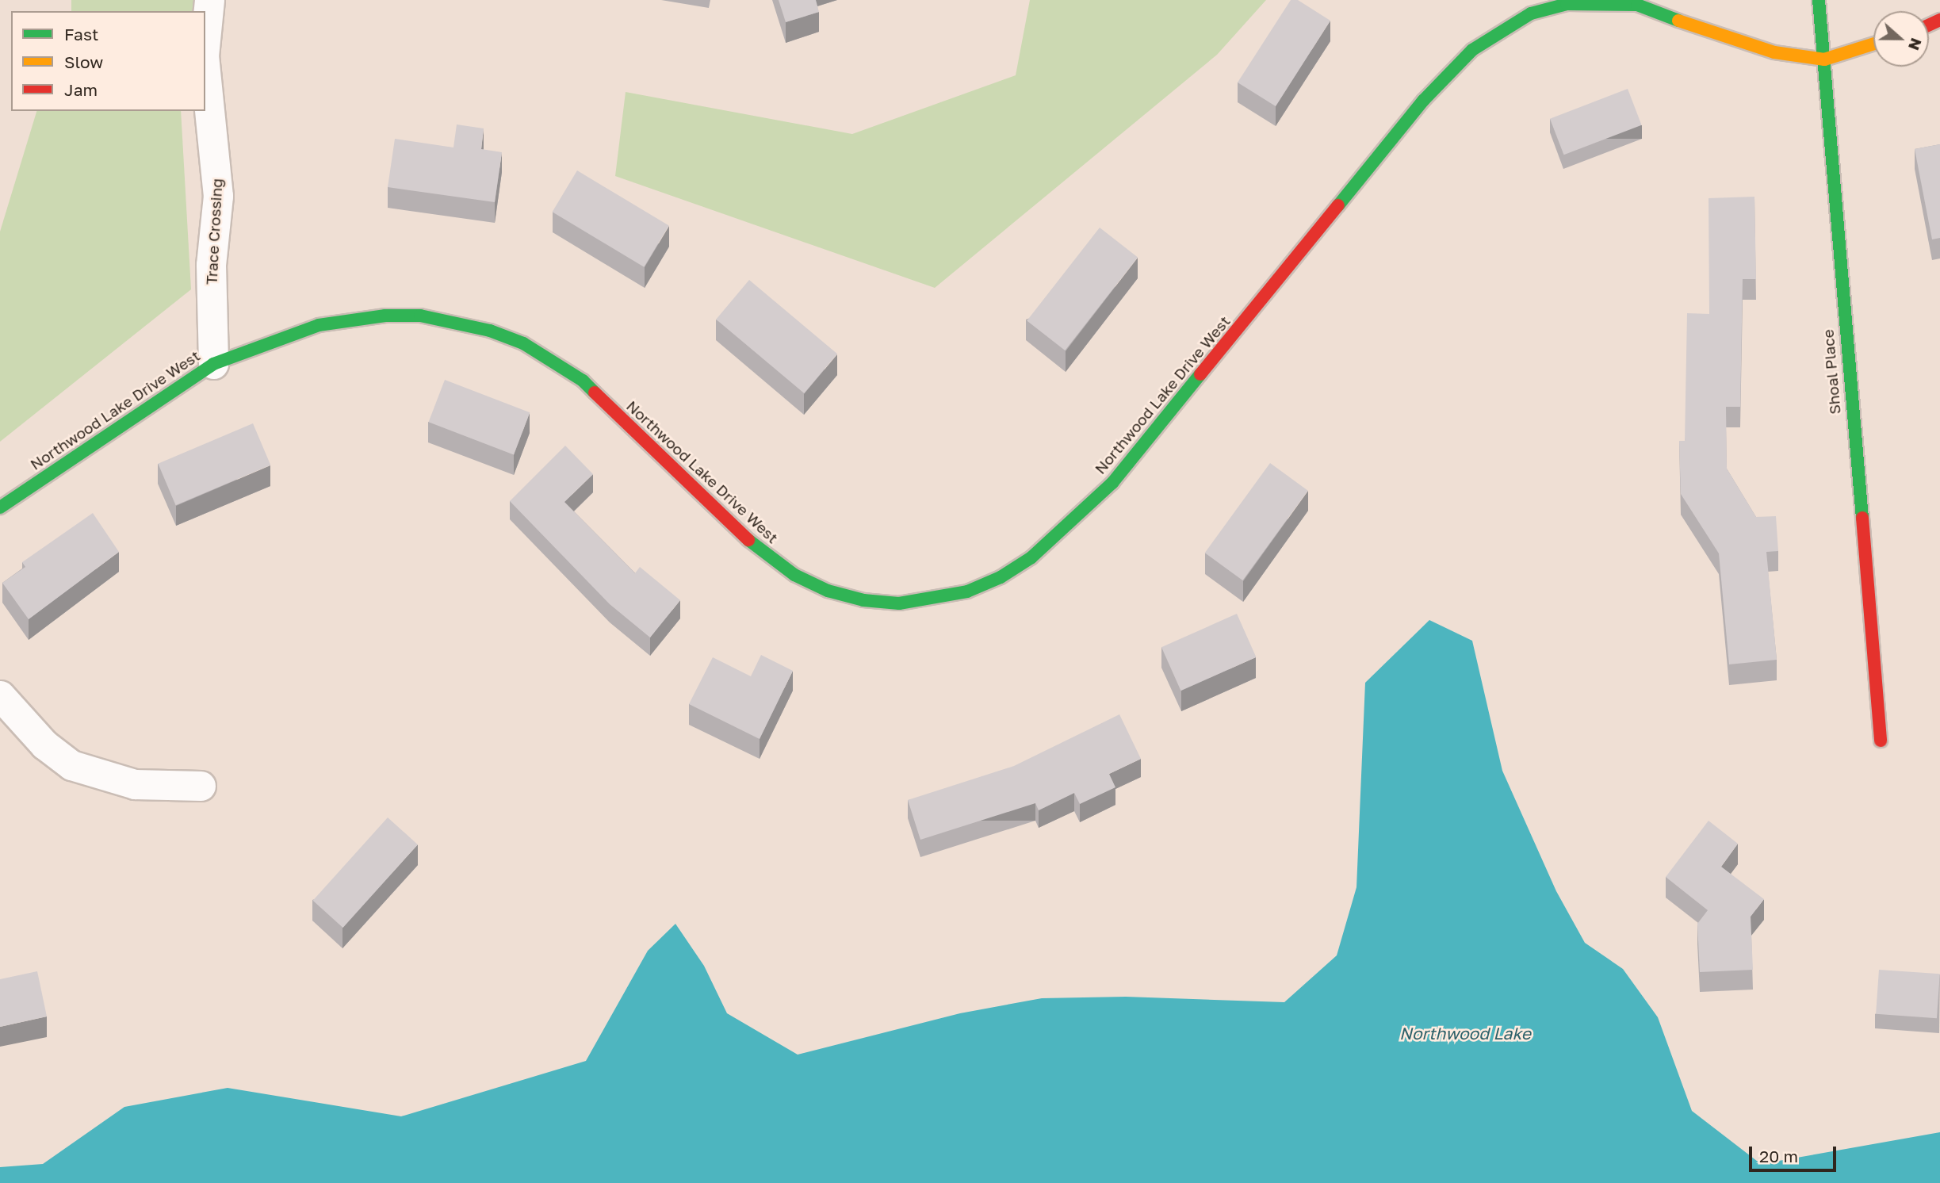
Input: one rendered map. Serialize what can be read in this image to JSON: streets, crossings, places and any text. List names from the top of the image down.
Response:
{
  "streets": {
    "street": ["Trace Crossing", "Shoal Place", "Northwood Lake Drive West"]
  },
  "crossings": [
    ["Trace Crossing", "Northwood Lake Drive West"],
    ["Shoal Place", "Northwood Lake Drive West"]
  ],
  "water": ["Northwood Lake"],
  "legend": ["Fast", "Slow", "Jam"],
  "scale_bar": "20 m",
  "north": "right"
}
